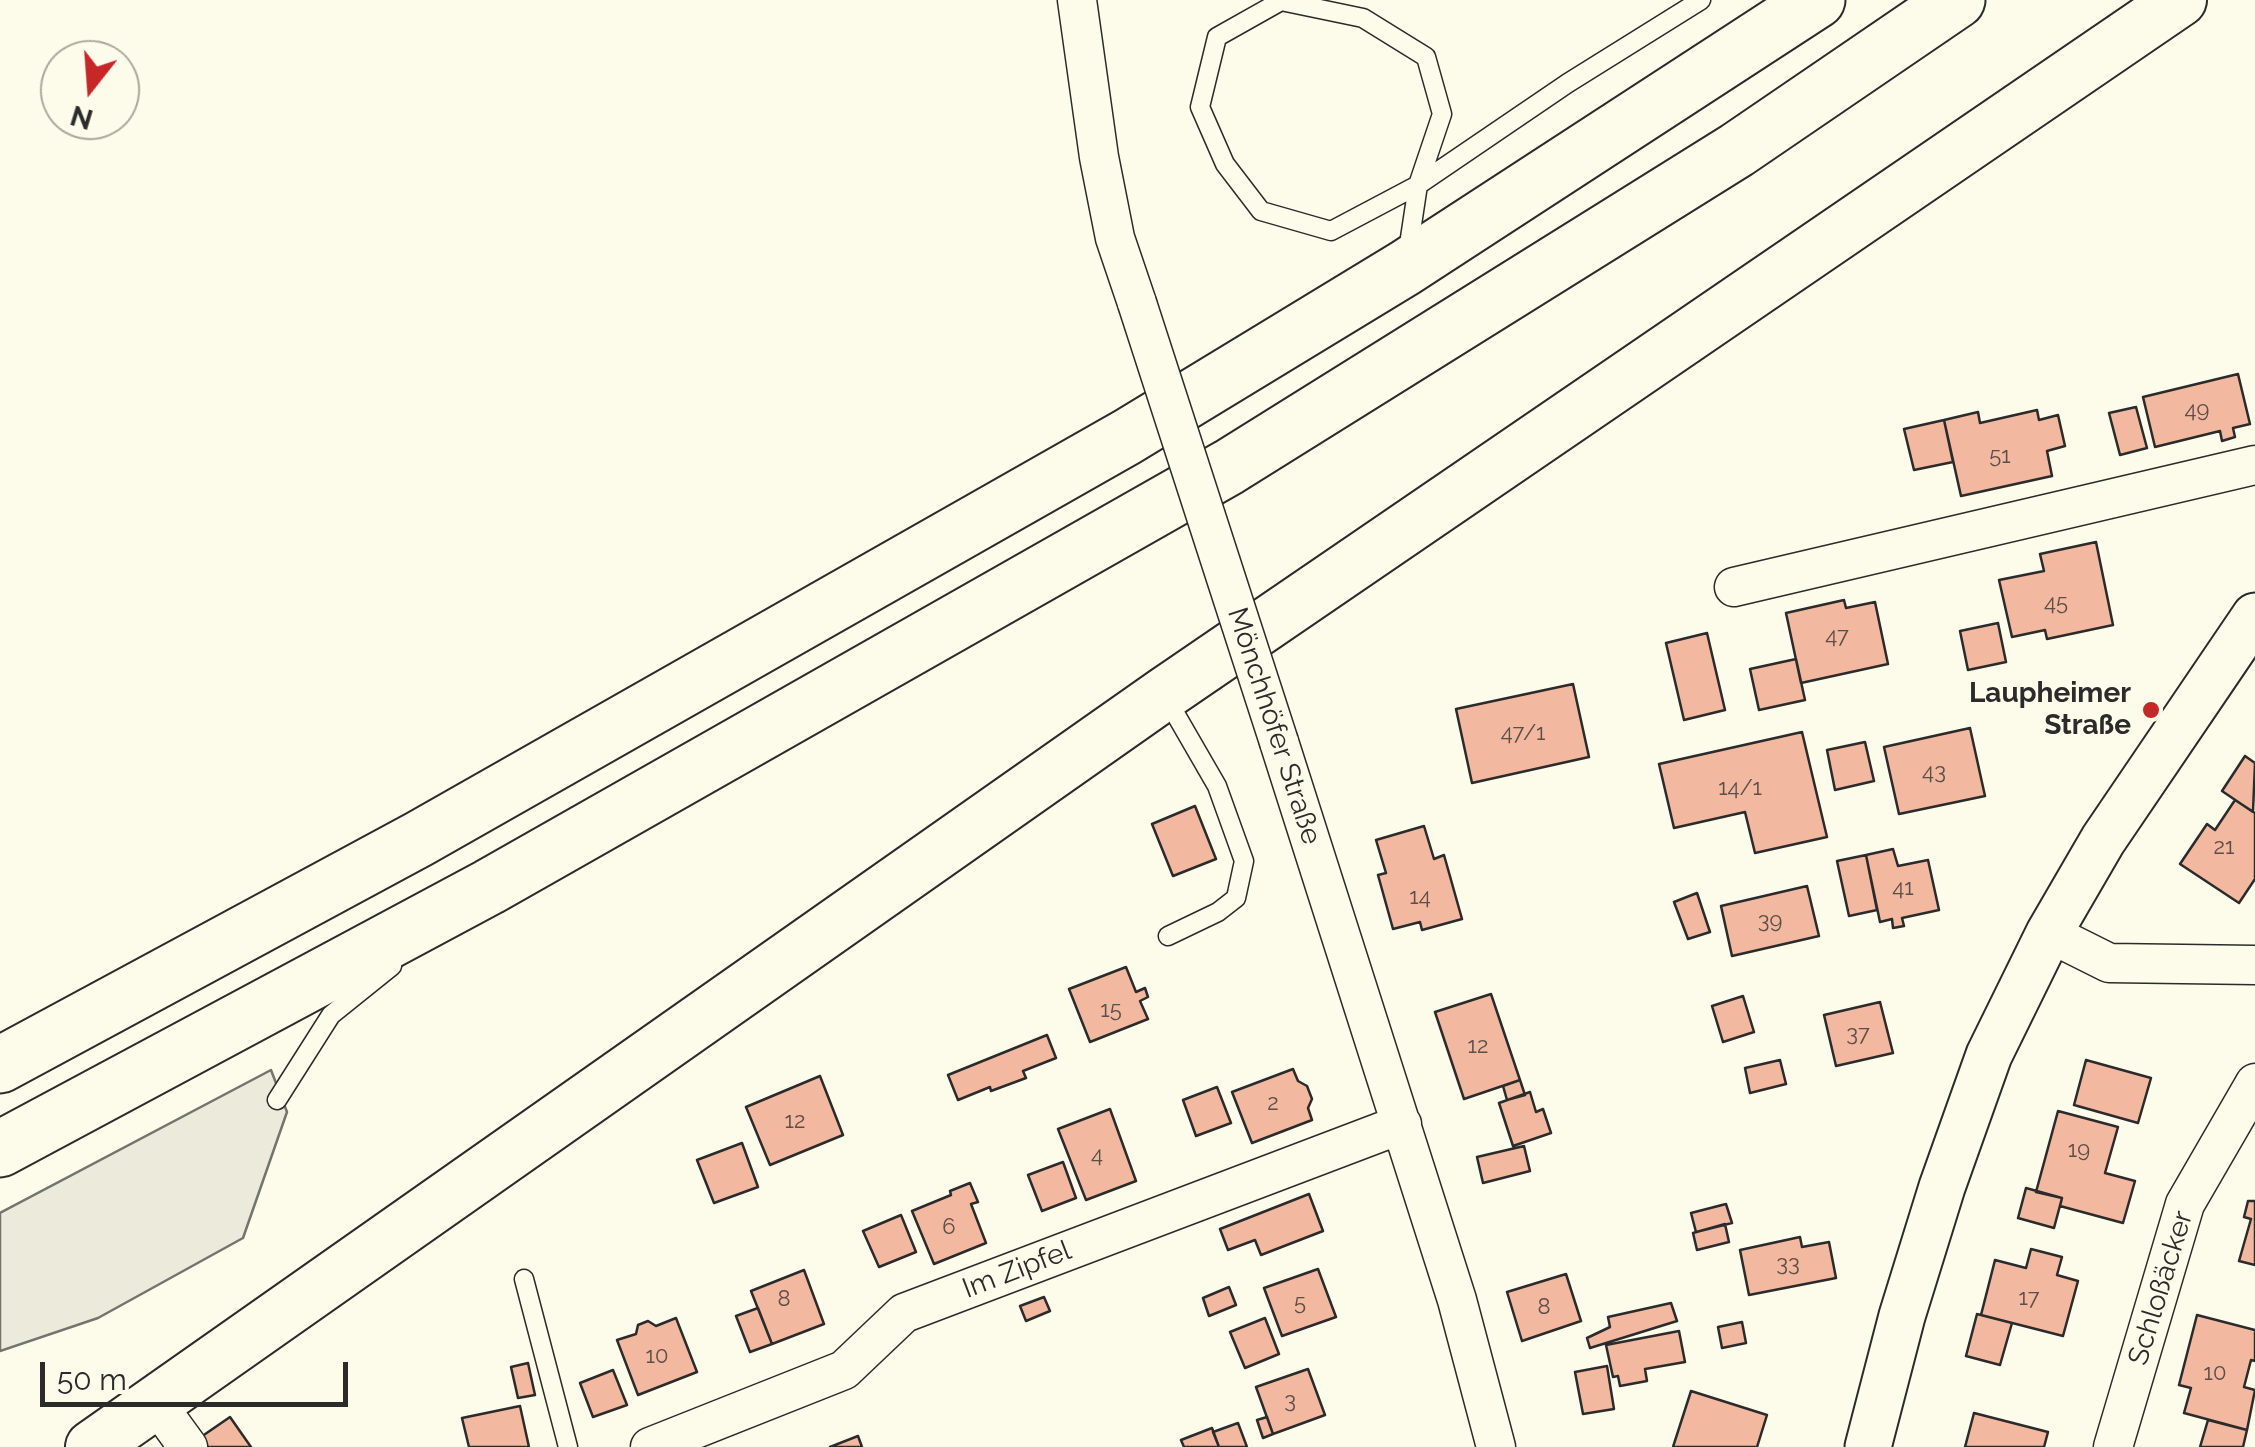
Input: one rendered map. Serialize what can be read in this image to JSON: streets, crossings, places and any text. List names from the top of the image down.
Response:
{
  "streets": {
    "street": ["Mönchhöfer Straße", "Im Zipfel", "Schloßäcker"]
  },
  "crossings": [
    ["Mönchhöfer Straße", "Im Zipfel"]
  ],
  "places": ["Laupheimer Straße"],
  "house_numbers": [
    "49",
    "51",
    "45",
    "47",
    "47/1",
    "43",
    "14/1",
    "21",
    "41",
    "14",
    "39",
    "15",
    "37",
    "12",
    "2",
    "12",
    "19",
    "4",
    "6",
    "33",
    "17",
    "8",
    "5",
    "8",
    "10",
    "10",
    "3"
  ],
  "scale_bar": "50 m",
  "north": "bottom"
}
